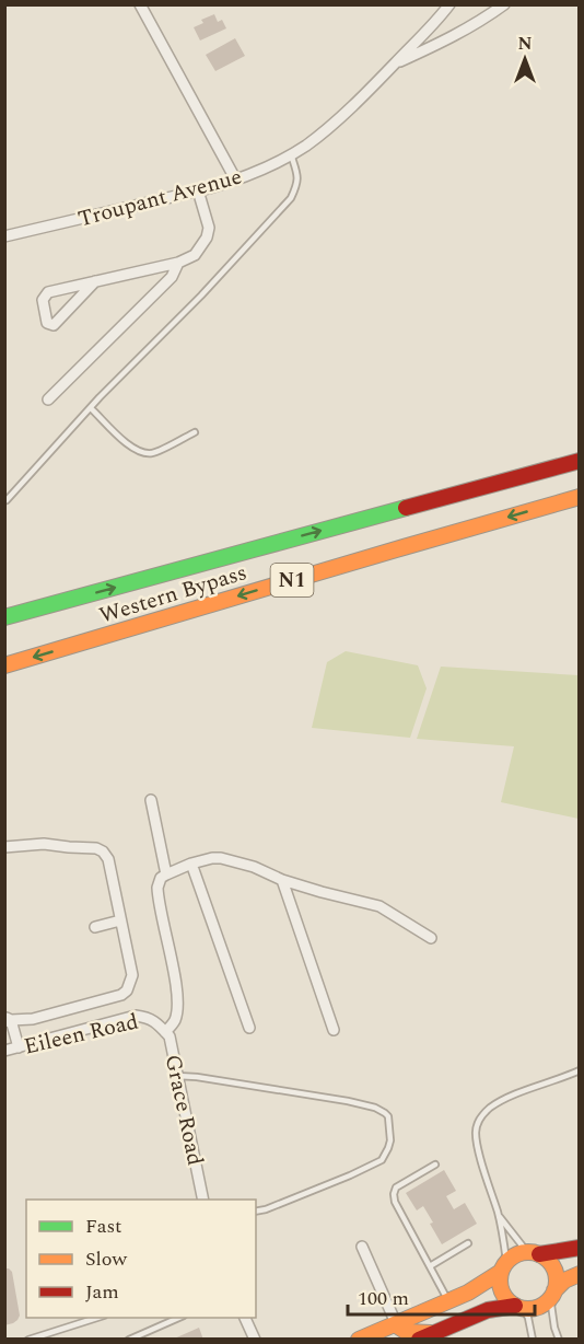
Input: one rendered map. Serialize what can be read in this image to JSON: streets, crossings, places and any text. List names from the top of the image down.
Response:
{
  "streets": {
    "main road": ["N1", "Western Bypass"],
    "street": ["Troupant Avenue", "Eileen Road", "Grace Road"]
  },
  "crossings": [
    ["Eileen Road", "Grace Road"]
  ],
  "legend": ["Fast", "Slow", "Jam"],
  "scale_bar": "100 m",
  "north": "top"
}
